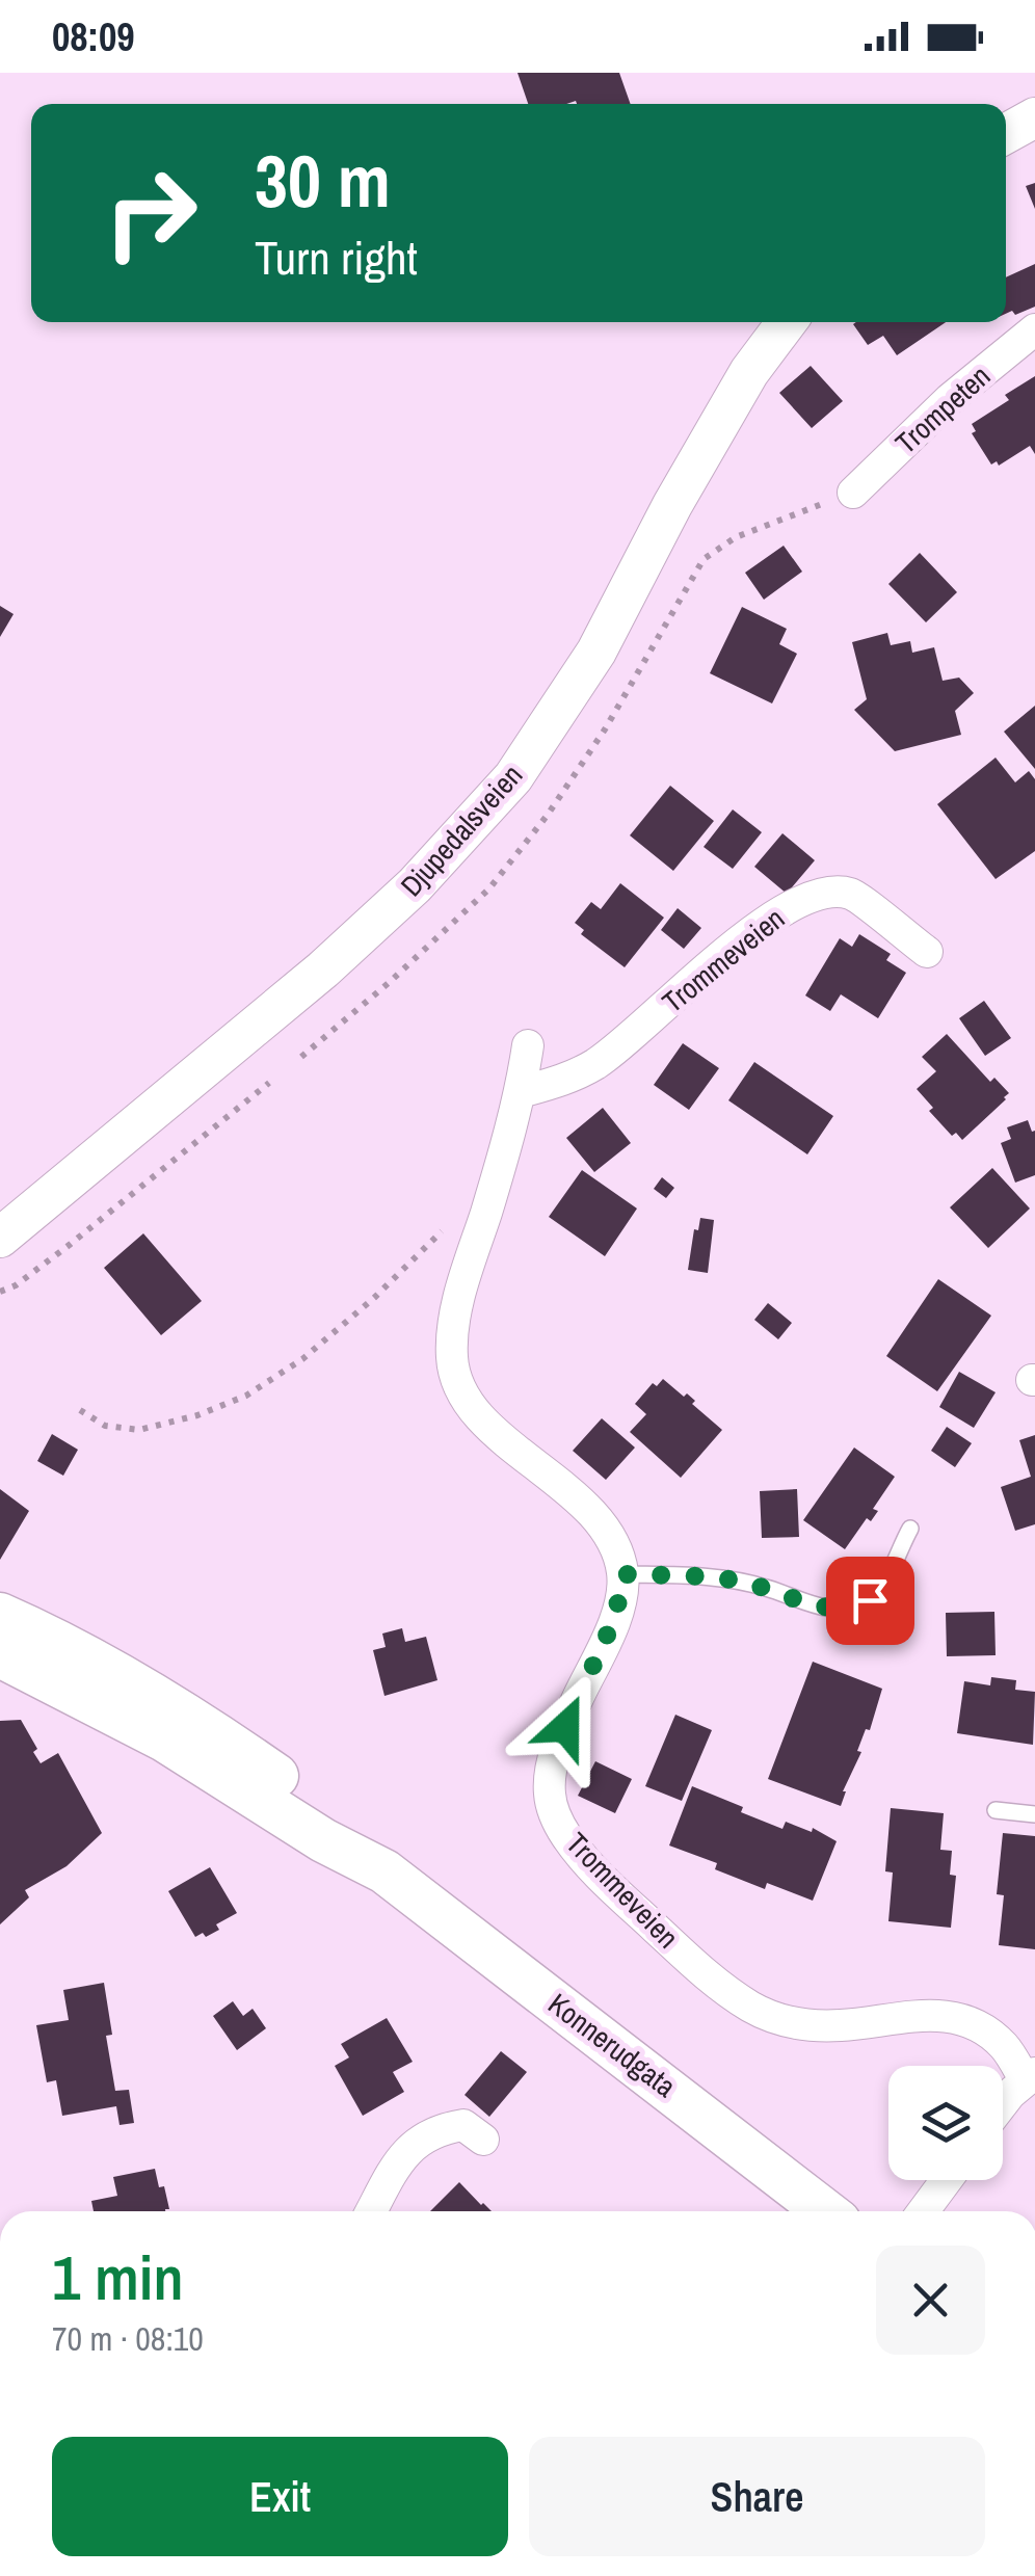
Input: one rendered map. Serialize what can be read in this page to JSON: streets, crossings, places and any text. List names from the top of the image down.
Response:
{
  "streets": {
    "main road": ["Konnerudgata"],
    "street": ["Trompeten", "Djupedalsveien", "Trommeveien"]
  },
  "page": {
    "status": "08:09",
    "turn": ["30 m", "Turn right"],
    "heading": ["1 min", "70 m · 08:10"],
    "buttons": ["Exit", "Share"]
  }
}
